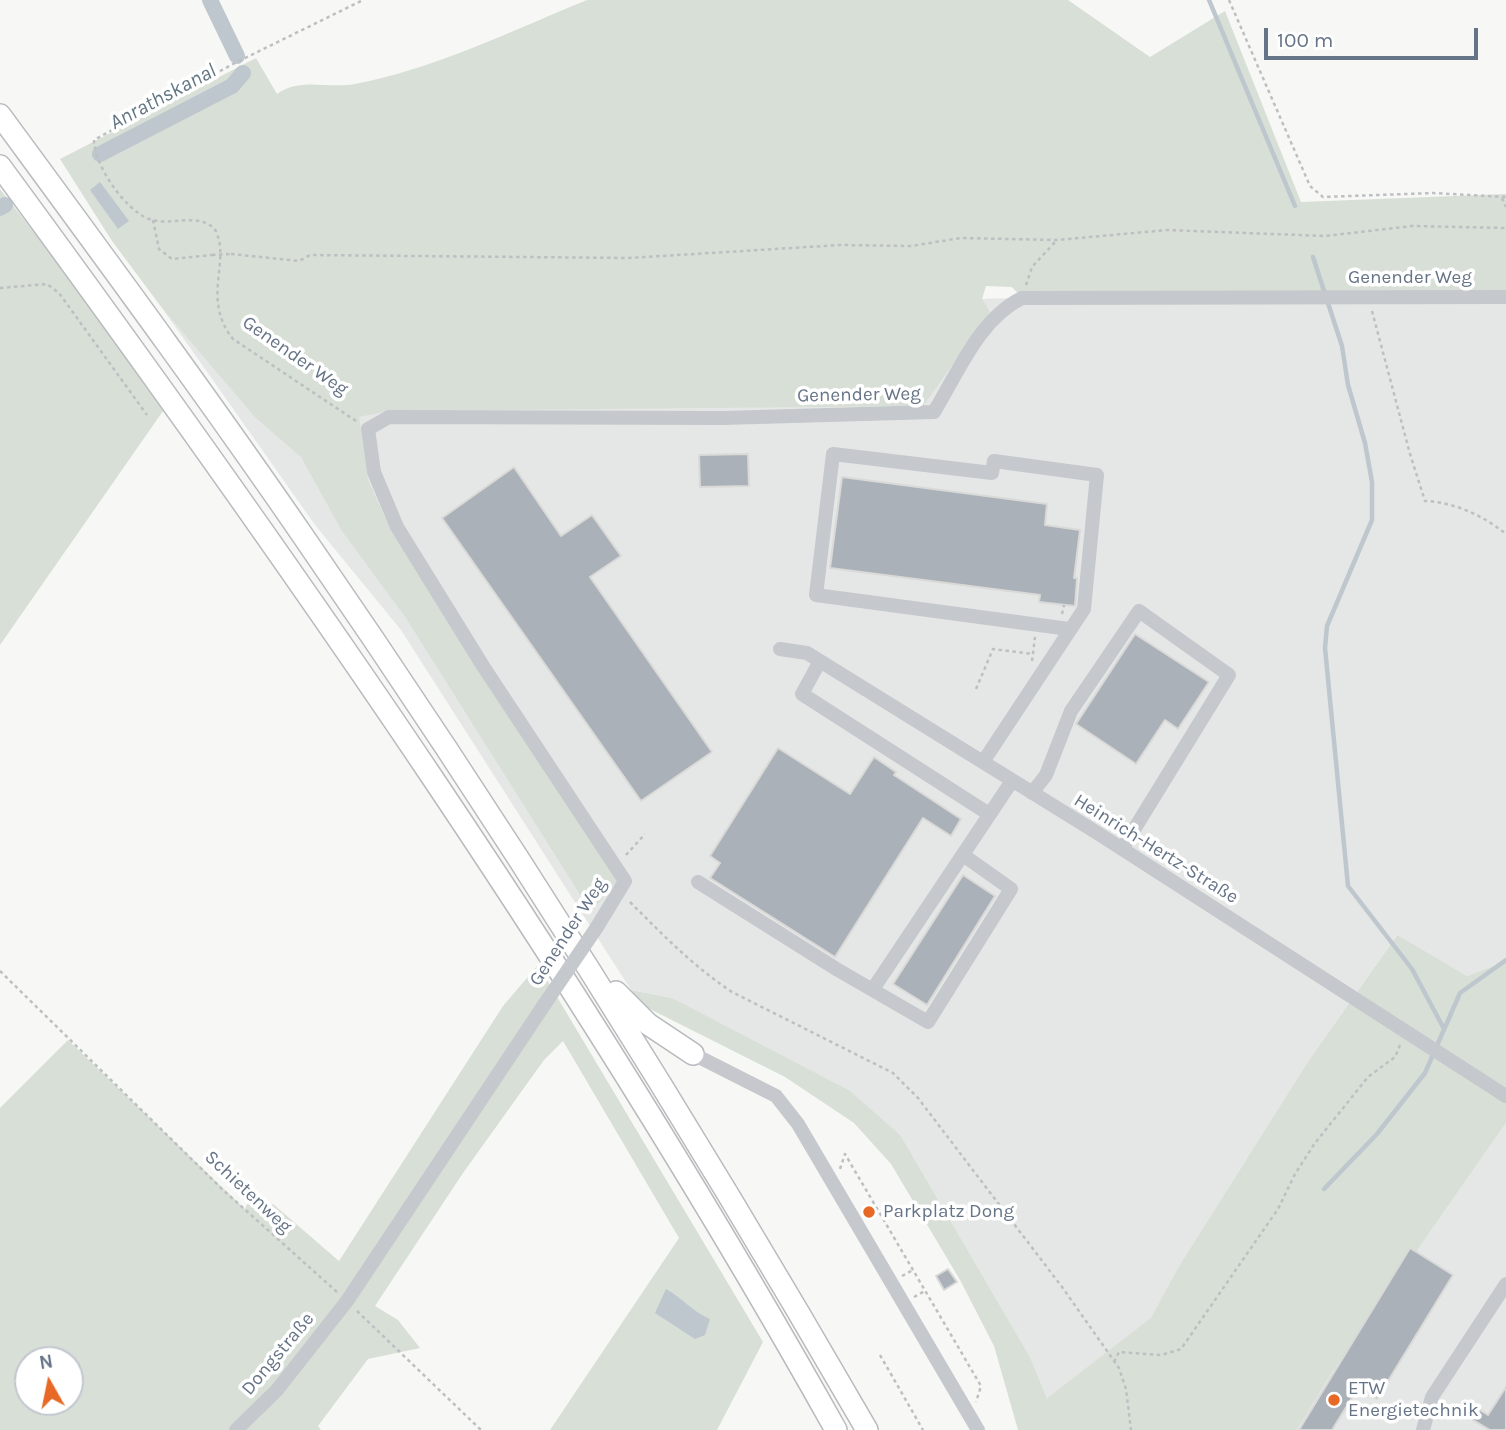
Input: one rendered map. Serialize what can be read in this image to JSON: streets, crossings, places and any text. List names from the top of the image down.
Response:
{
  "streets": {
    "street": ["Genender Weg", "Heinrich-Hertz-Straße", "Dongstraße"],
    "path": ["Schietenweg"]
  },
  "crossings": [
    ["Genender Weg", "Schietenweg"],
    ["Genender Weg", "Dongstraße"],
    ["Schietenweg", "Dongstraße"]
  ],
  "water": ["Anrathskanal"],
  "places": ["Parkplatz Dong", "ETW Energietechnik"],
  "scale_bar": "100 m",
  "north": "top"
}
